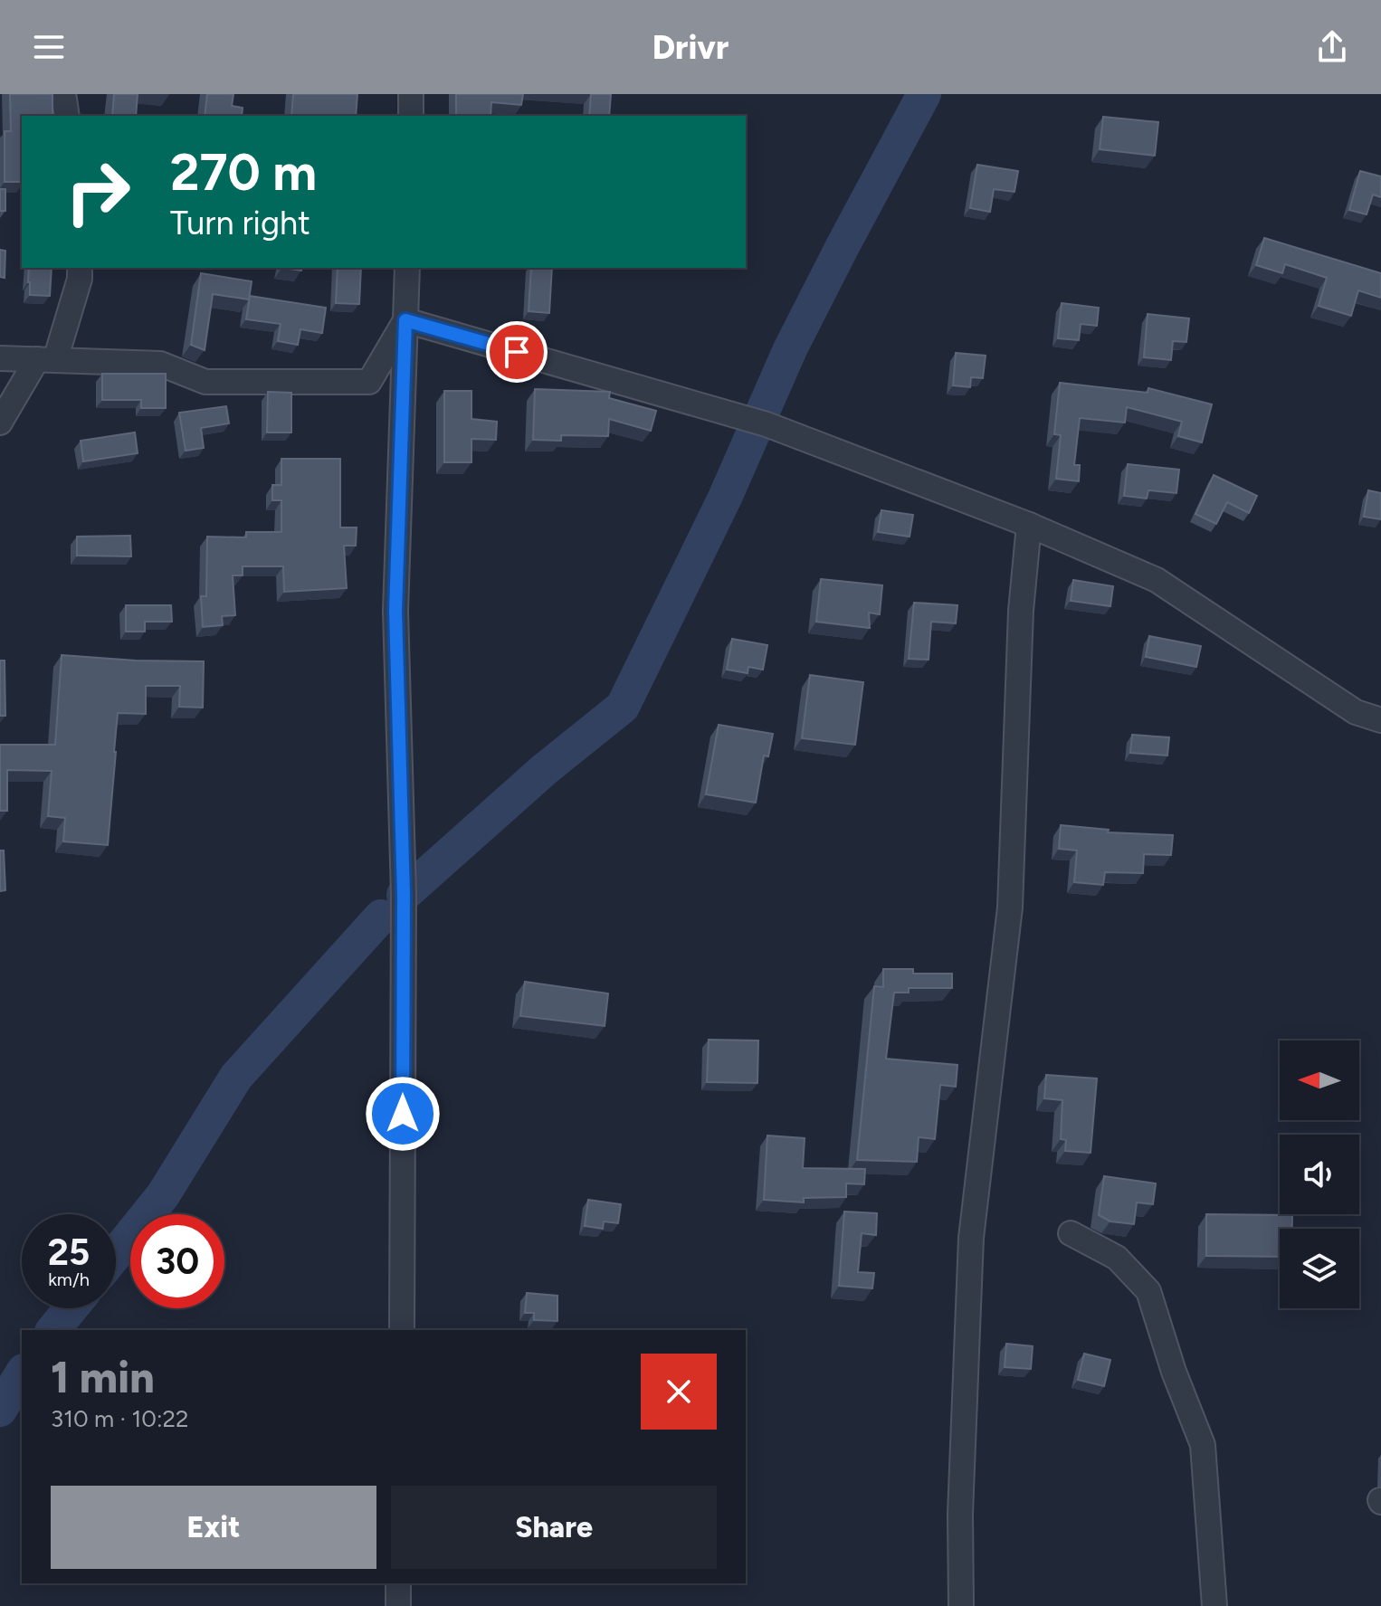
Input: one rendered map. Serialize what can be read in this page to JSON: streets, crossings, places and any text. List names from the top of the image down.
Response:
{
  "north": "left",
  "page": {
    "header": "Drivr",
    "turn": ["270 m", "Turn right"],
    "speed": "25 km/h",
    "limit": "30",
    "heading": ["1 min", "310 m · 10:22"],
    "buttons": ["Exit", "Share"]
  }
}
